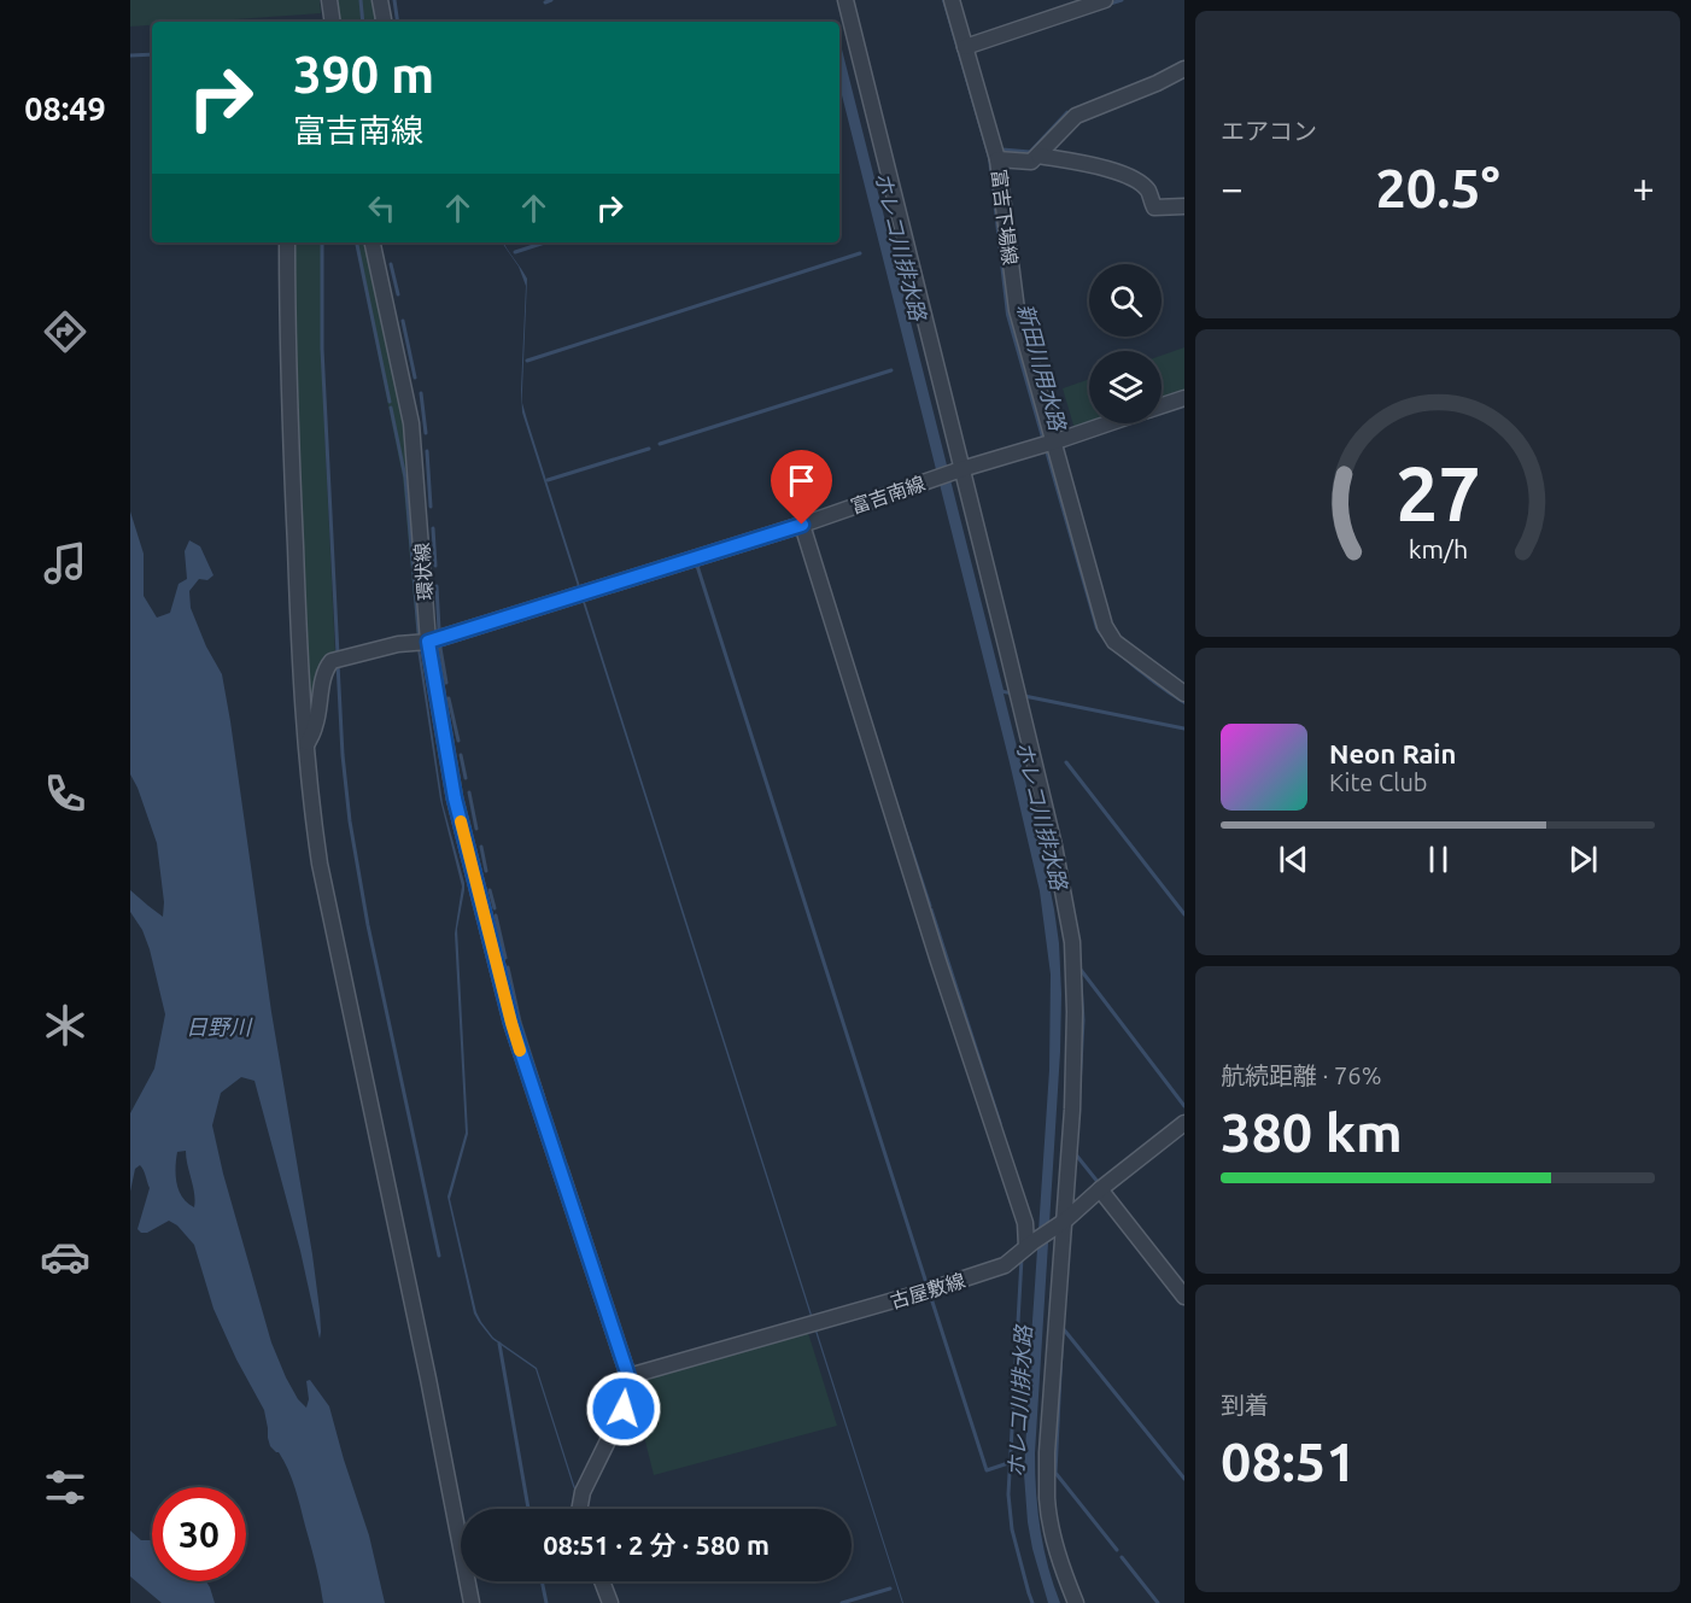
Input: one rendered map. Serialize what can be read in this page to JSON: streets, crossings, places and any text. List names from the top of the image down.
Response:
{
  "streets": {
    "street": [
      "富吉下場線",
      "富吉南線",
      "環状線",
      "古屋敷線"
    ]
  },
  "crossings": [
    ["富吉南線", "環状線"],
    ["環状線", "古屋敷線"]
  ],
  "water": ["ホレコ川排水路", "新田川用水路", "日野川"],
  "page": {
    "tabs": "08:49",
    "tile": [
      "エアコン",
      ["航続距離 · 76%", "380 km"],
      ["到着", "08:51"]
    ],
    "turn": ["390 m", "富吉南線"],
    "heat": ["−", "20.5°", "+"],
    "song": ["Neon Rain", "Kite Club"],
    "limit": "30",
    "trip": "08:51 · 2 分 · 580 m",
    "gauge": ["27", "km/h"]
  }
}
